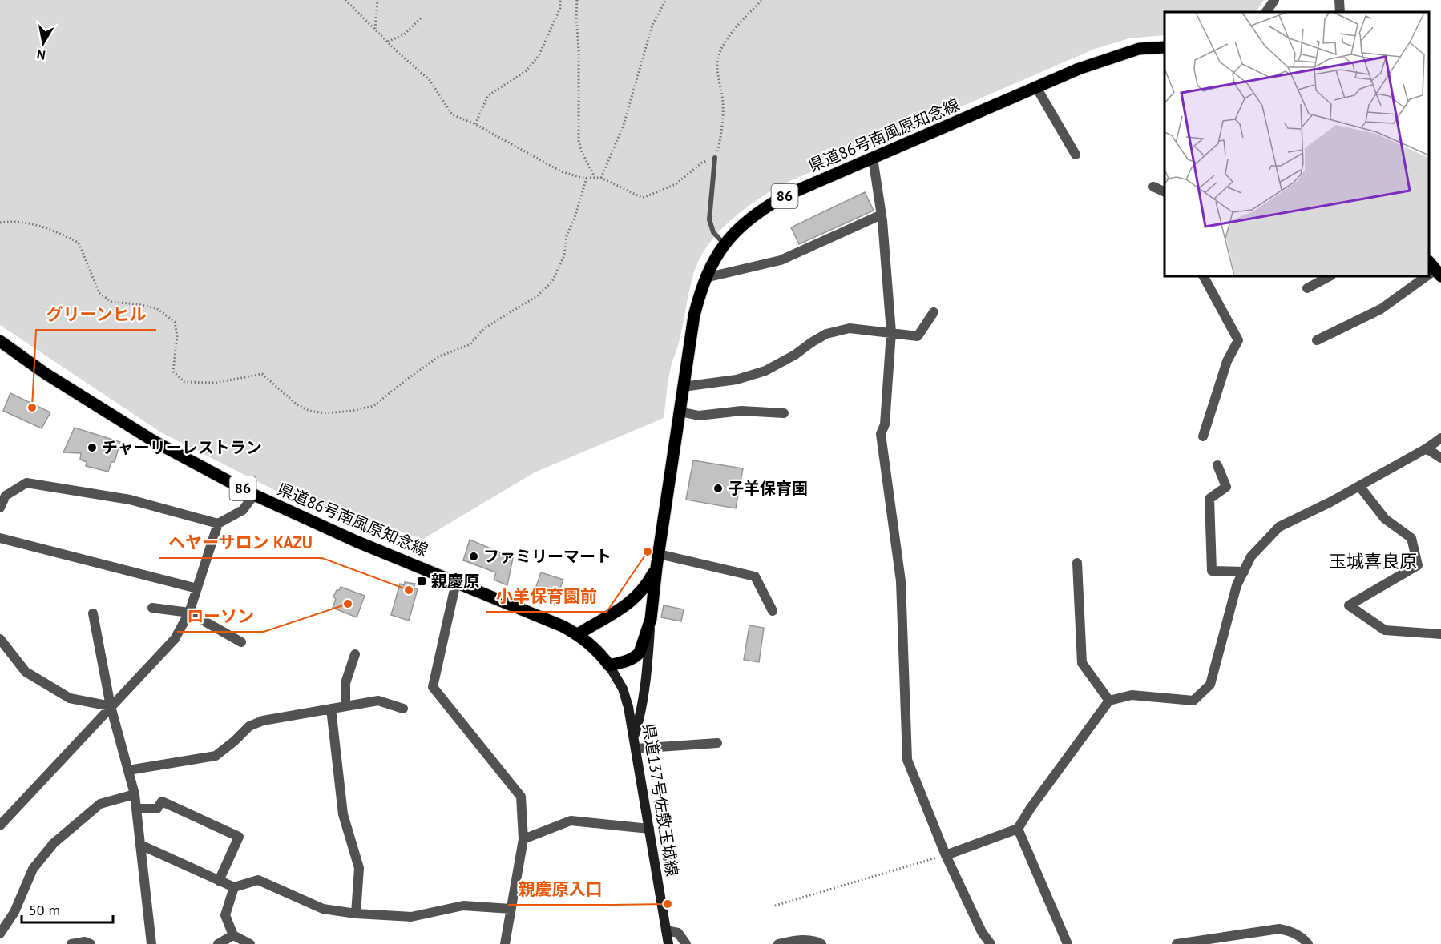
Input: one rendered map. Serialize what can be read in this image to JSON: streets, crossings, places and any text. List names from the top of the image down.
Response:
{
  "streets": {
    "main road": ["県道86号南風原知念線", "86", "県道137号佐敷玉城線"]
  },
  "crossings": [
    ["県道86号南風原知念線", "県道137号佐敷玉城線"]
  ],
  "districts": ["玉城喜良原"],
  "places": {
    "other": [
      "グリーンヒル",
      "チャーリーレストラン",
      "子羊保育園",
      "小羊保育園前",
      "ファミリーマート",
      "ヘヤーサロン KAZU",
      "ローソン",
      "親慶原入口"
    ],
    "transit": ["親慶原"]
  },
  "scale_bar": "50 m",
  "north": "bottom"
}
